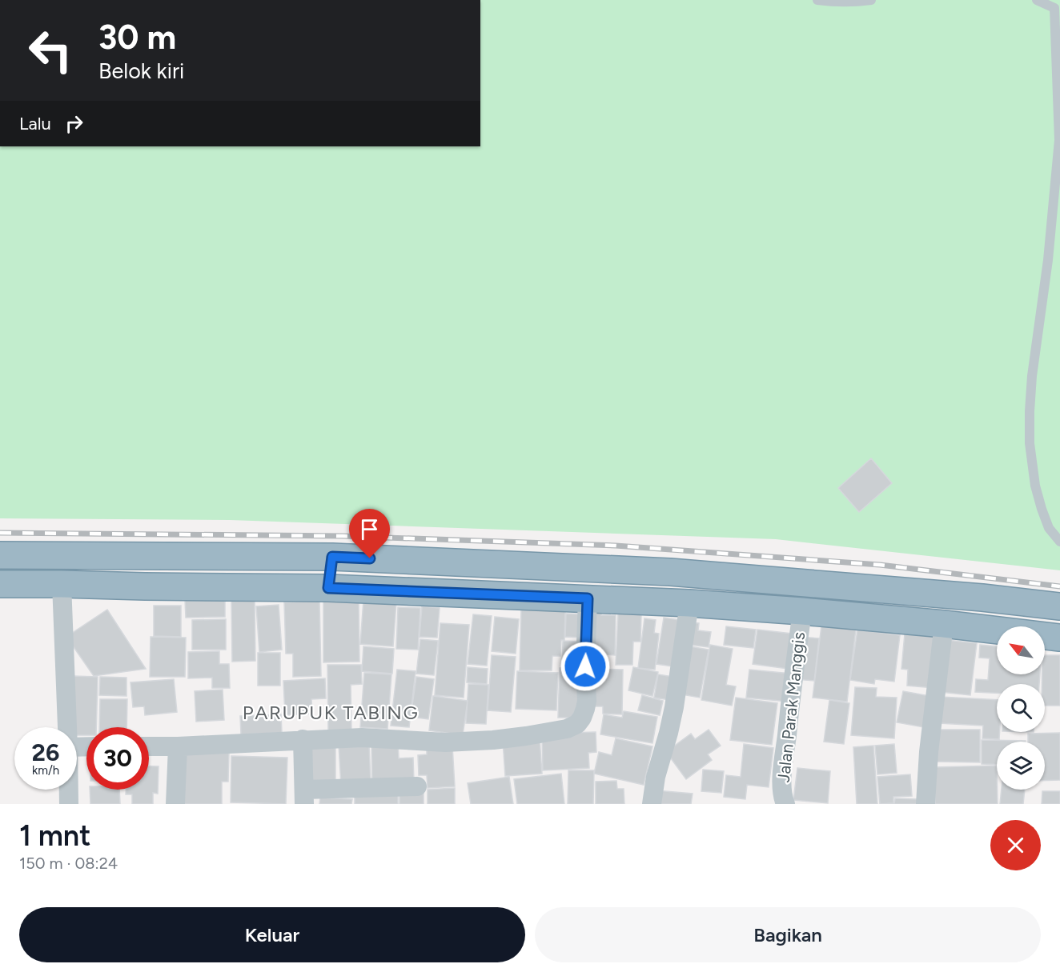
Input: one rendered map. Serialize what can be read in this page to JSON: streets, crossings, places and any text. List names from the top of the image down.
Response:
{
  "streets": {
    "street": ["Jalan Parak Manggis"]
  },
  "districts": ["PARUPUK TABING"],
  "north": "top left",
  "page": {
    "turn": ["30 m", "Belok kiri"],
    "then": "Lalu",
    "speed": "26 km/h",
    "limit": "30",
    "heading": ["1 mnt", "150 m · 08:24"],
    "buttons": ["Keluar", "Bagikan"]
  }
}
